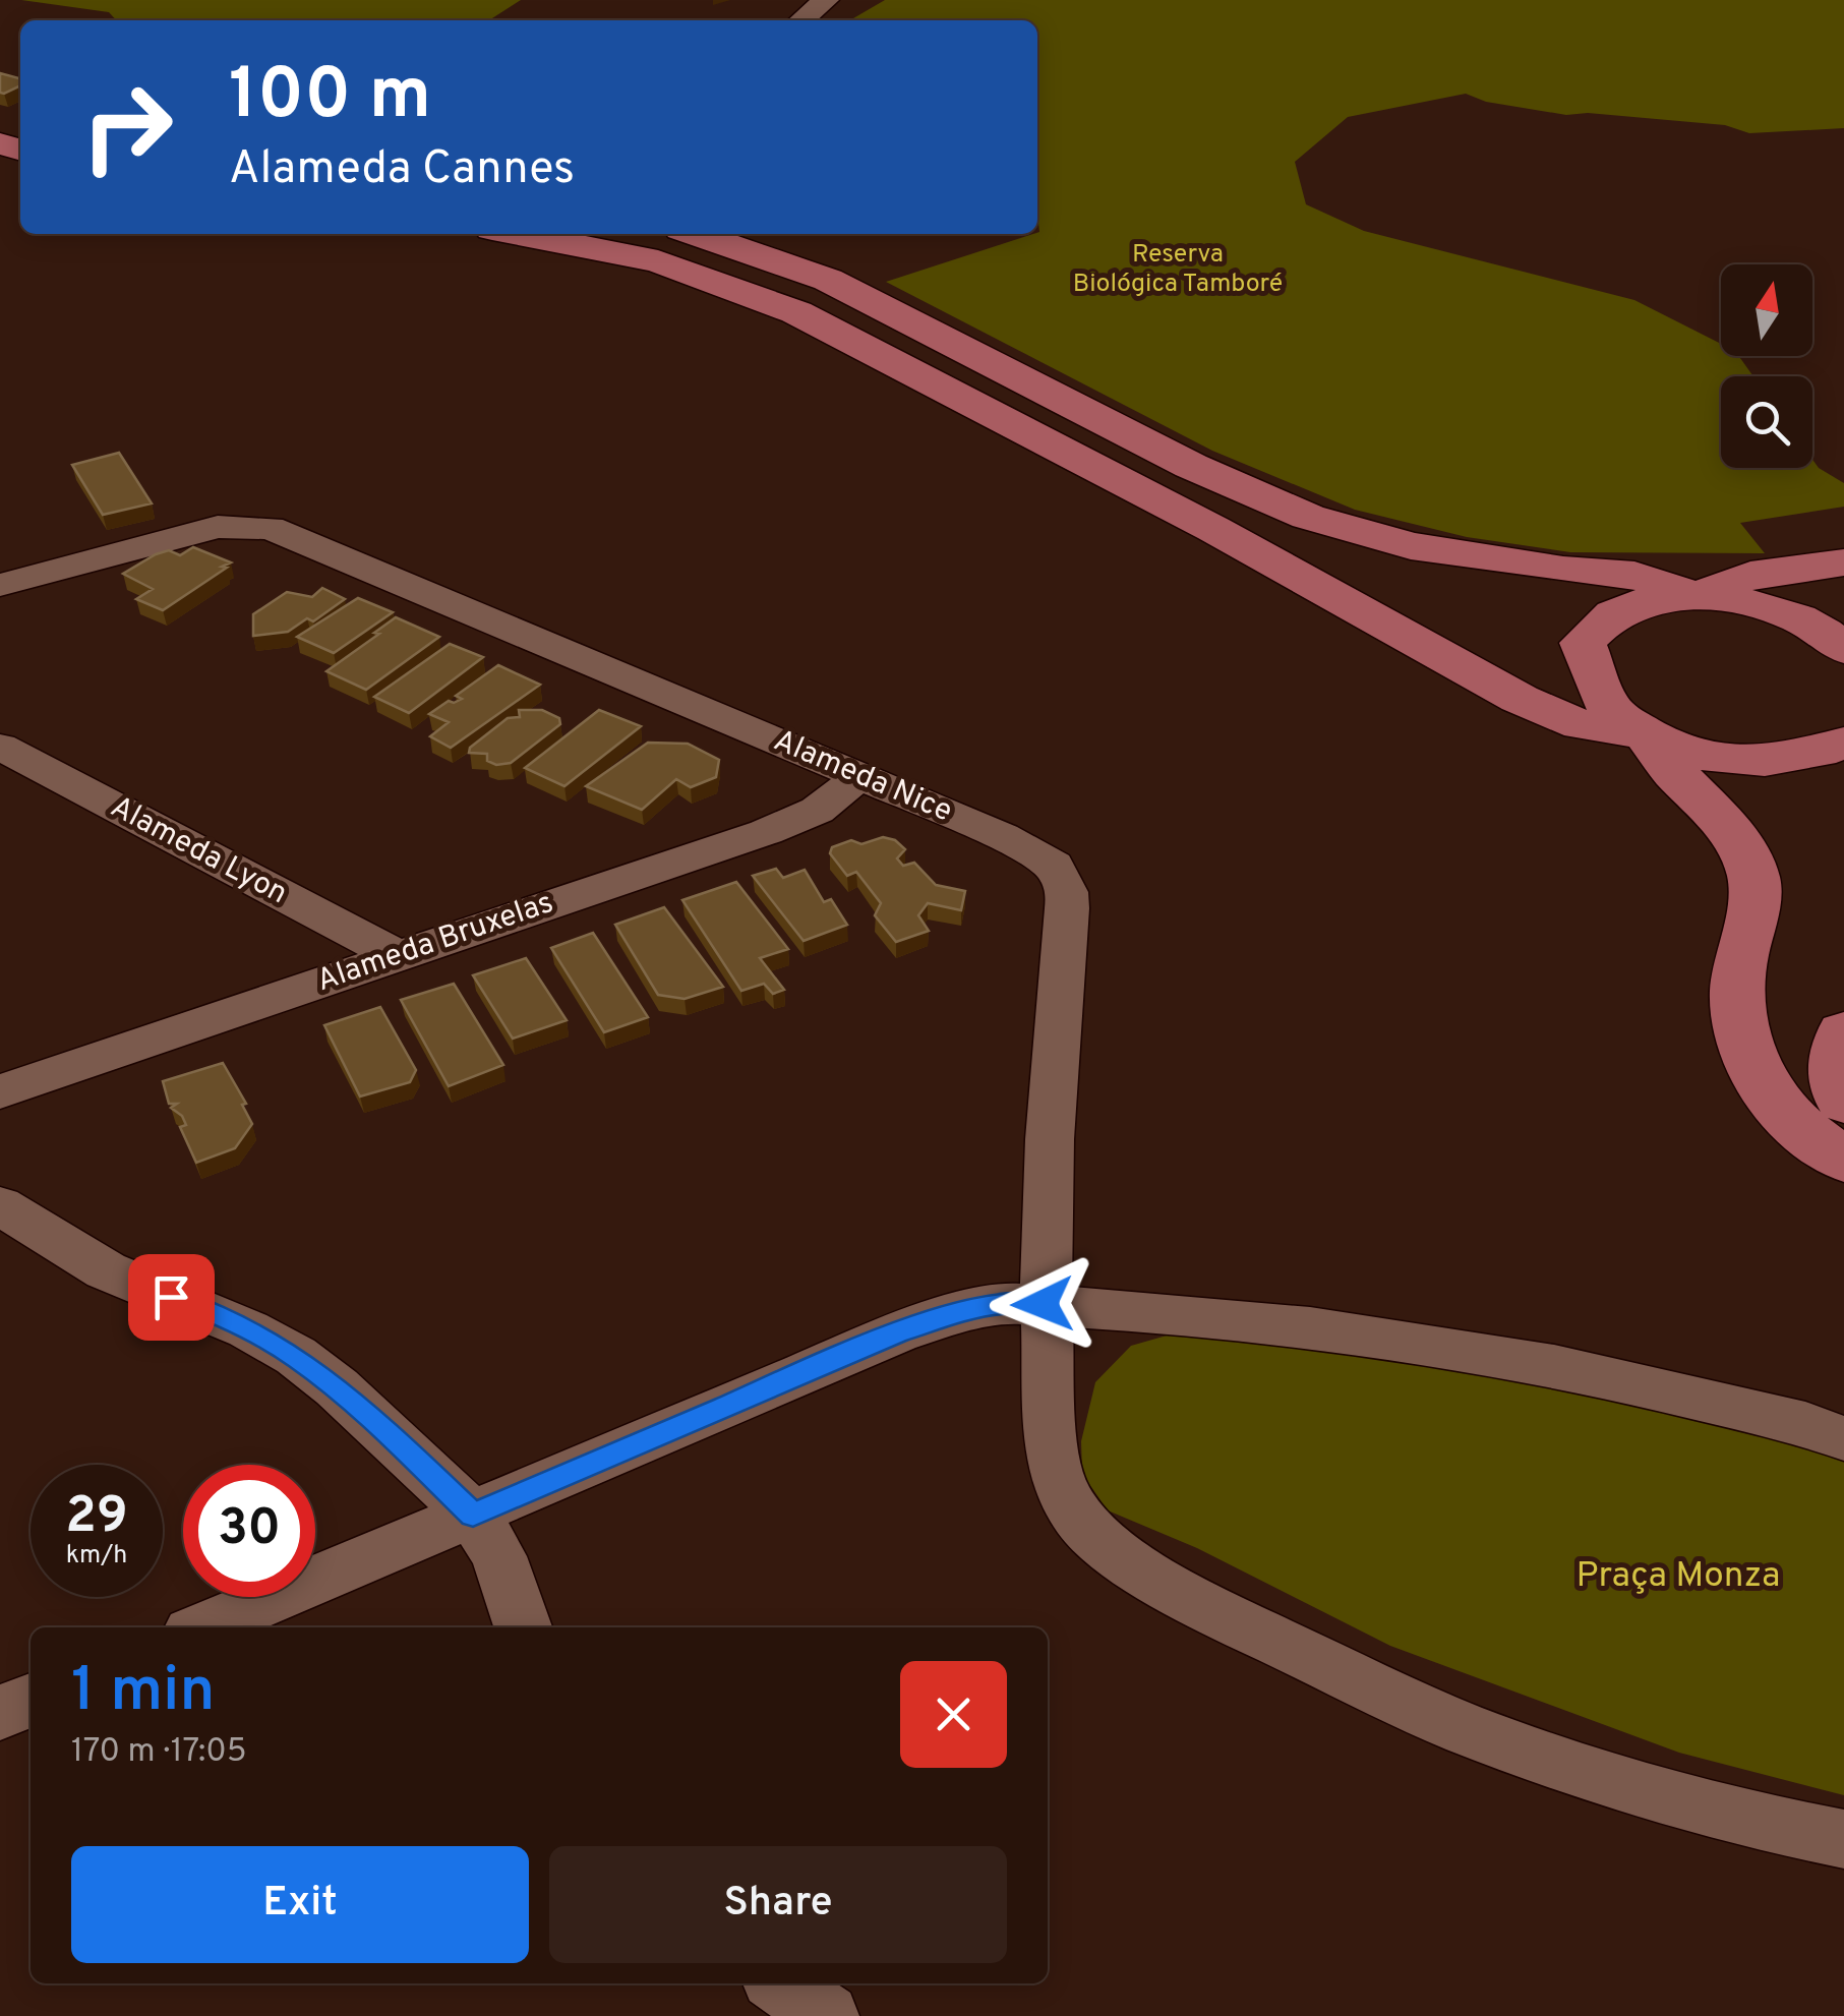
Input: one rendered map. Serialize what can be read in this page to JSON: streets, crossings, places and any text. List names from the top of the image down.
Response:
{
  "streets": {
    "street": ["Alameda Nice", "Alameda Lyon", "Alameda Bruxelas"]
  },
  "crossings": [
    ["Alameda Nice", "Alameda Bruxelas"],
    ["Alameda Lyon", "Alameda Bruxelas"]
  ],
  "parks": ["Reserva Biológica Tamboré", "Praça Monza"],
  "north": "top",
  "page": {
    "turn": ["100 m", "Alameda Cannes"],
    "speed": "29 km/h",
    "limit": "30",
    "heading": ["1 min", "170 m · 17:05"],
    "buttons": ["Exit", "Share"]
  }
}
